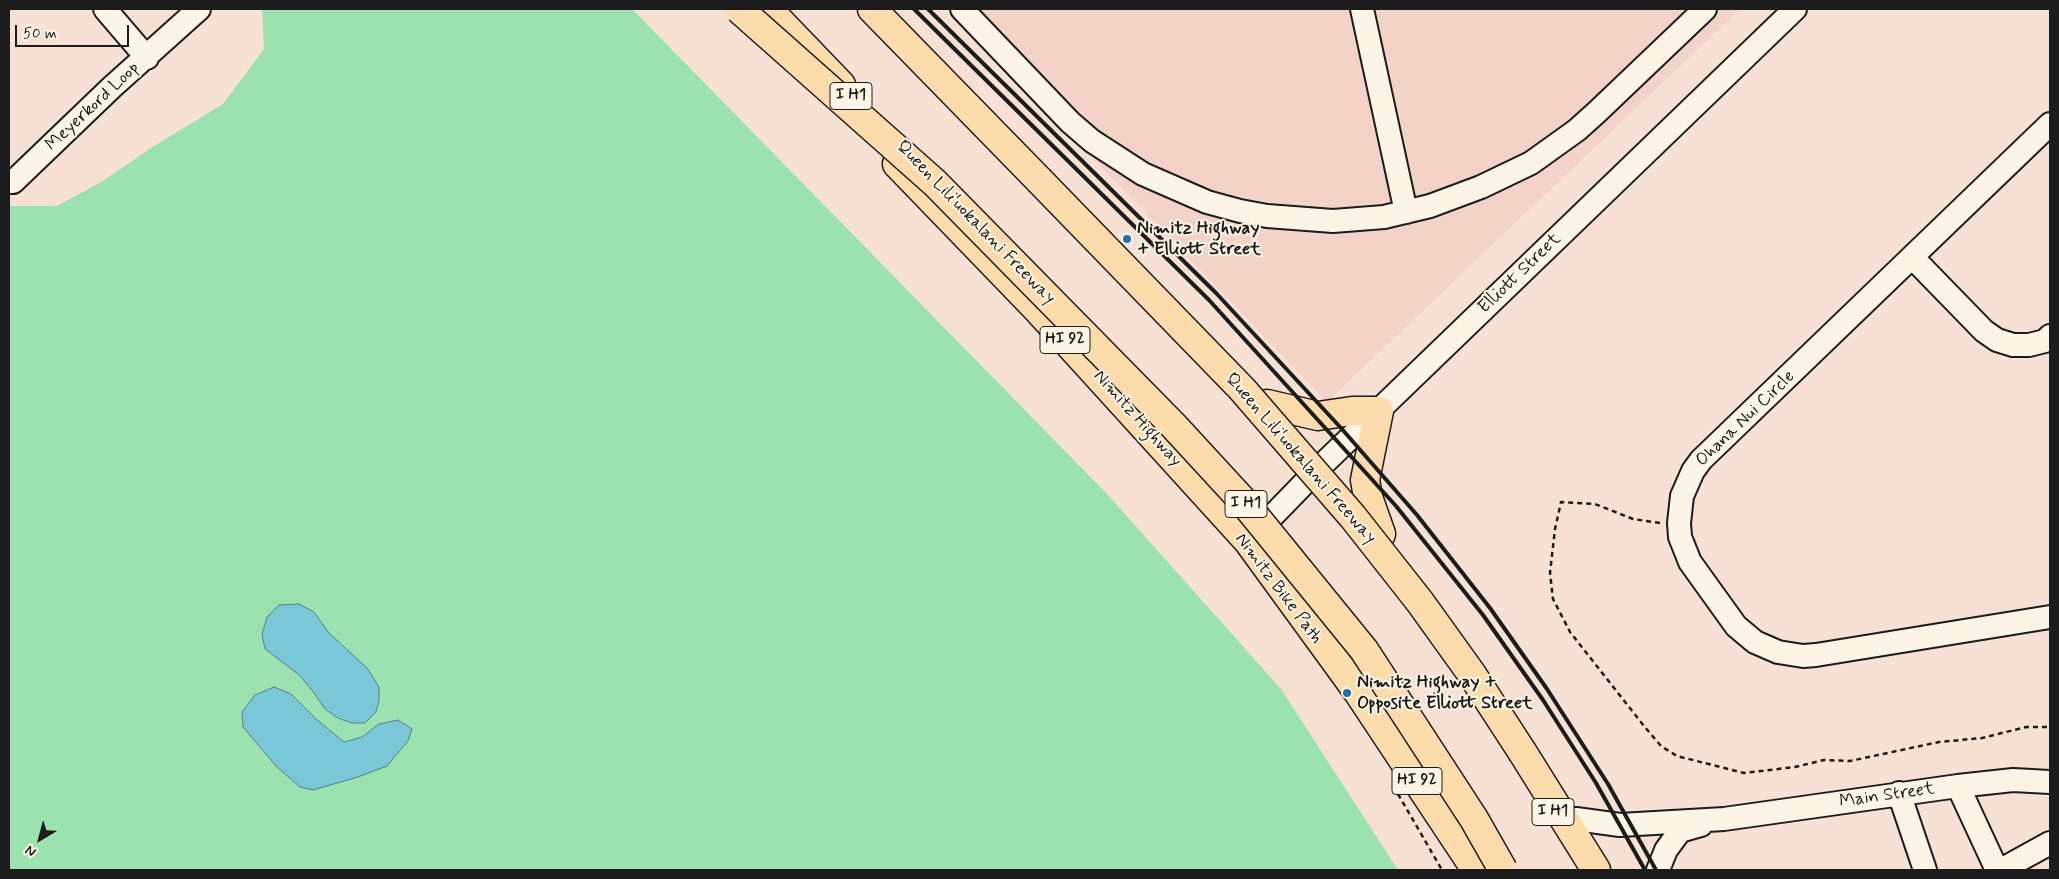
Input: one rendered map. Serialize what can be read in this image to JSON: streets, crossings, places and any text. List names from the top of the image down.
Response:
{
  "streets": {
    "main road": [
      "I H1",
      "Queen Liliʻuokalani Freeway",
      "HI 92",
      "Nimitz Highway"
    ],
    "street": [
      "Meyerkord Loop",
      "Elliott Street",
      "Ohana Nui Circle",
      "Main Street"
    ]
  },
  "crossings": [
    ["Elliott Street", "Nimitz Highway"]
  ],
  "places": ["Nimitz Highway + Elliott Street", "Nimitz Highway + Opposite Elliott Street"],
  "scale_bar": "50 m",
  "north": "bottom left"
}
